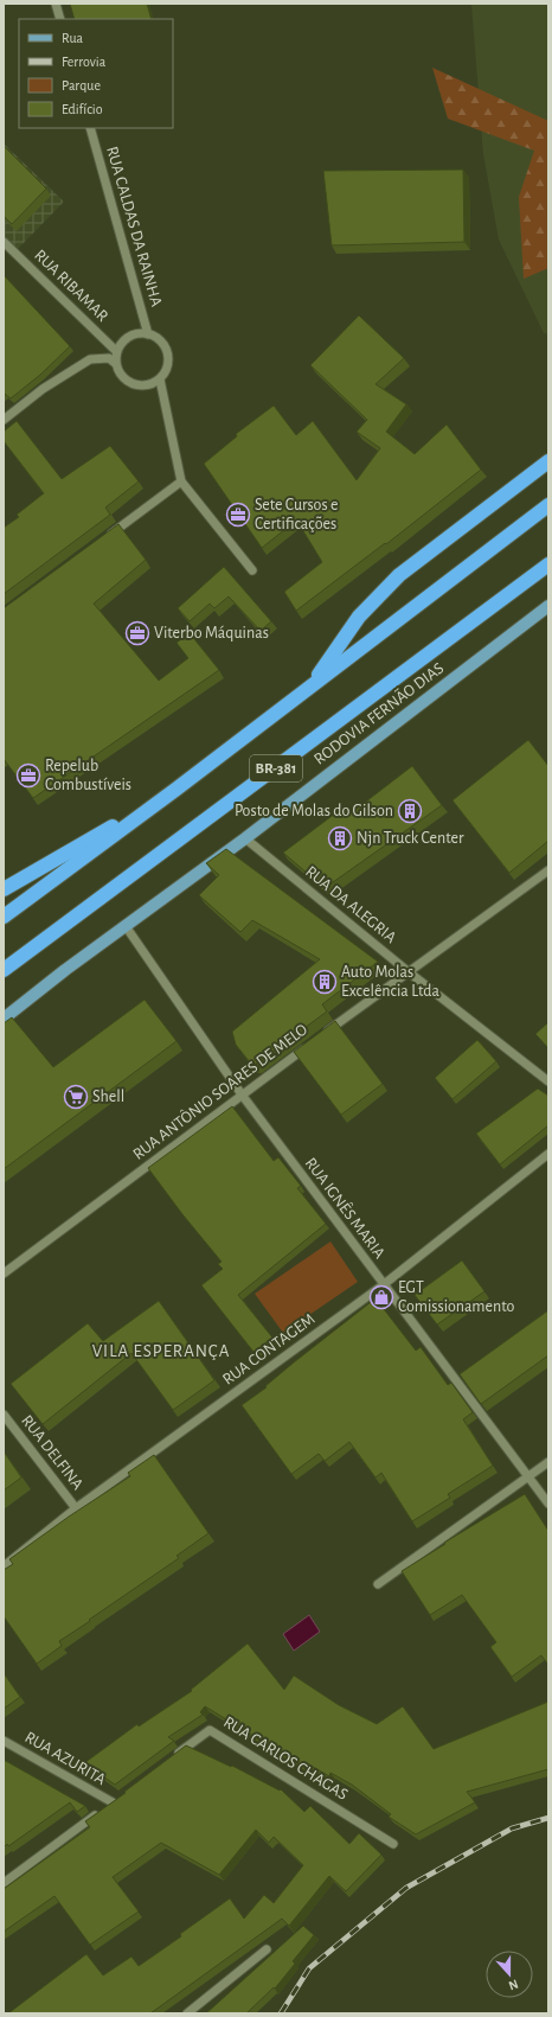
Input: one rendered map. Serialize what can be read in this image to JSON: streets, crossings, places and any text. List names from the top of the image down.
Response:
{
  "streets": {
    "highway": ["RODOVIA FERNÃO DIAS", "BR-381"],
    "street": [
      "RUA CALDAS DA RAINHA",
      "RUA RIBAMAR",
      "RUA DA ALEGRIA",
      "RUA ANTÔNIO SOARES DE MELO",
      "RUA IGNÊS MARIA",
      "RUA CONTAGEM",
      "RUA DELFINA",
      "RUA AZURITA",
      "RUA CARLOS CHAGAS"
    ]
  },
  "crossings": [
    ["RUA CALDAS DA RAINHA", "RUA RIBAMAR"],
    ["RODOVIA FERNÃO DIAS", "RUA DA ALEGRIA"],
    ["RODOVIA FERNÃO DIAS", "RUA IGNÊS MARIA"],
    ["RUA DA ALEGRIA", "RUA ANTÔNIO SOARES DE MELO"],
    ["RUA ANTÔNIO SOARES DE MELO", "RUA IGNÊS MARIA"],
    ["RUA IGNÊS MARIA", "RUA CONTAGEM"],
    ["RUA CONTAGEM", "RUA DELFINA"]
  ],
  "districts": ["VILA ESPERANÇA"],
  "places": {
    "office": ["Sete Cursos e Certificações", "Viterbo Máquinas", "Repelub Combustíveis"],
    "building": ["Posto de Molas do Gilson", "Njn Truck Center", "Auto Molas Excelência Ltda"],
    "supermarket": ["Shell"],
    "shop": ["EGT Comissionamento"]
  },
  "legend": [
    "Rua",
    "Ferrovia",
    "Parque",
    "Edifício"
  ],
  "north": "bottom"
}
